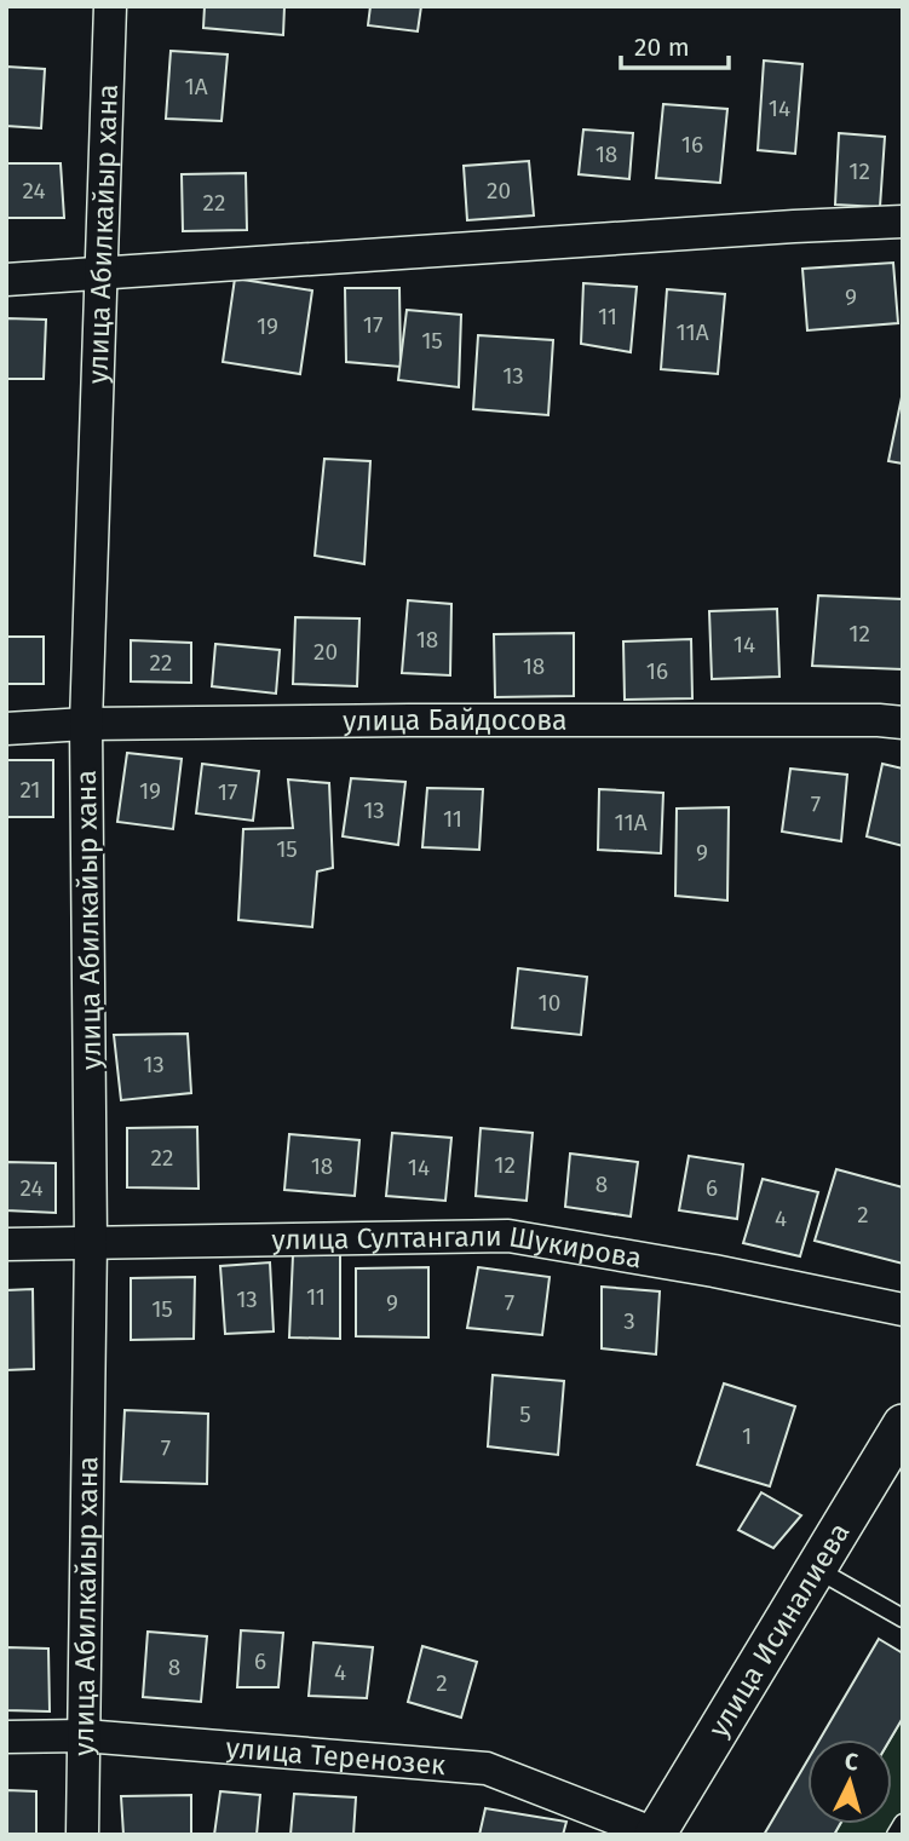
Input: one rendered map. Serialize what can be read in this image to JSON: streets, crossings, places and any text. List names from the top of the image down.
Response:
{
  "streets": {
    "street": [
      "улица Абилкайыр хана",
      "улица Байдосова",
      "улица Султангали Шукирова",
      "улица Исиналиева",
      "улица Теренозек"
    ]
  },
  "crossings": [
    ["улица Абилкайыр хана", "улица Байдосова"],
    ["улица Абилкайыр хана", "улица Султангали Шукирова"],
    ["улица Абилкайыр хана", "улица Теренозек"],
    ["улица Исиналиева", "улица Теренозек"]
  ],
  "house_numbers": [
    "1А",
    "14",
    "16",
    "18",
    "12",
    "24",
    "20",
    "22",
    "9",
    "11",
    "17",
    "19",
    "11А",
    "15",
    "13",
    "12",
    "18",
    "14",
    "20",
    "22",
    "18",
    "16",
    "21",
    "19",
    "17",
    "7",
    "13",
    "11",
    "11А",
    "15",
    "9",
    "10",
    "13",
    "22",
    "12",
    "18",
    "14",
    "8",
    "24",
    "6",
    "2",
    "4",
    "11",
    "13",
    "9",
    "7",
    "15",
    "3",
    "5",
    "1",
    "7",
    "6",
    "8",
    "4",
    "2"
  ],
  "scale_bar": "20 m",
  "north": "top"
}
